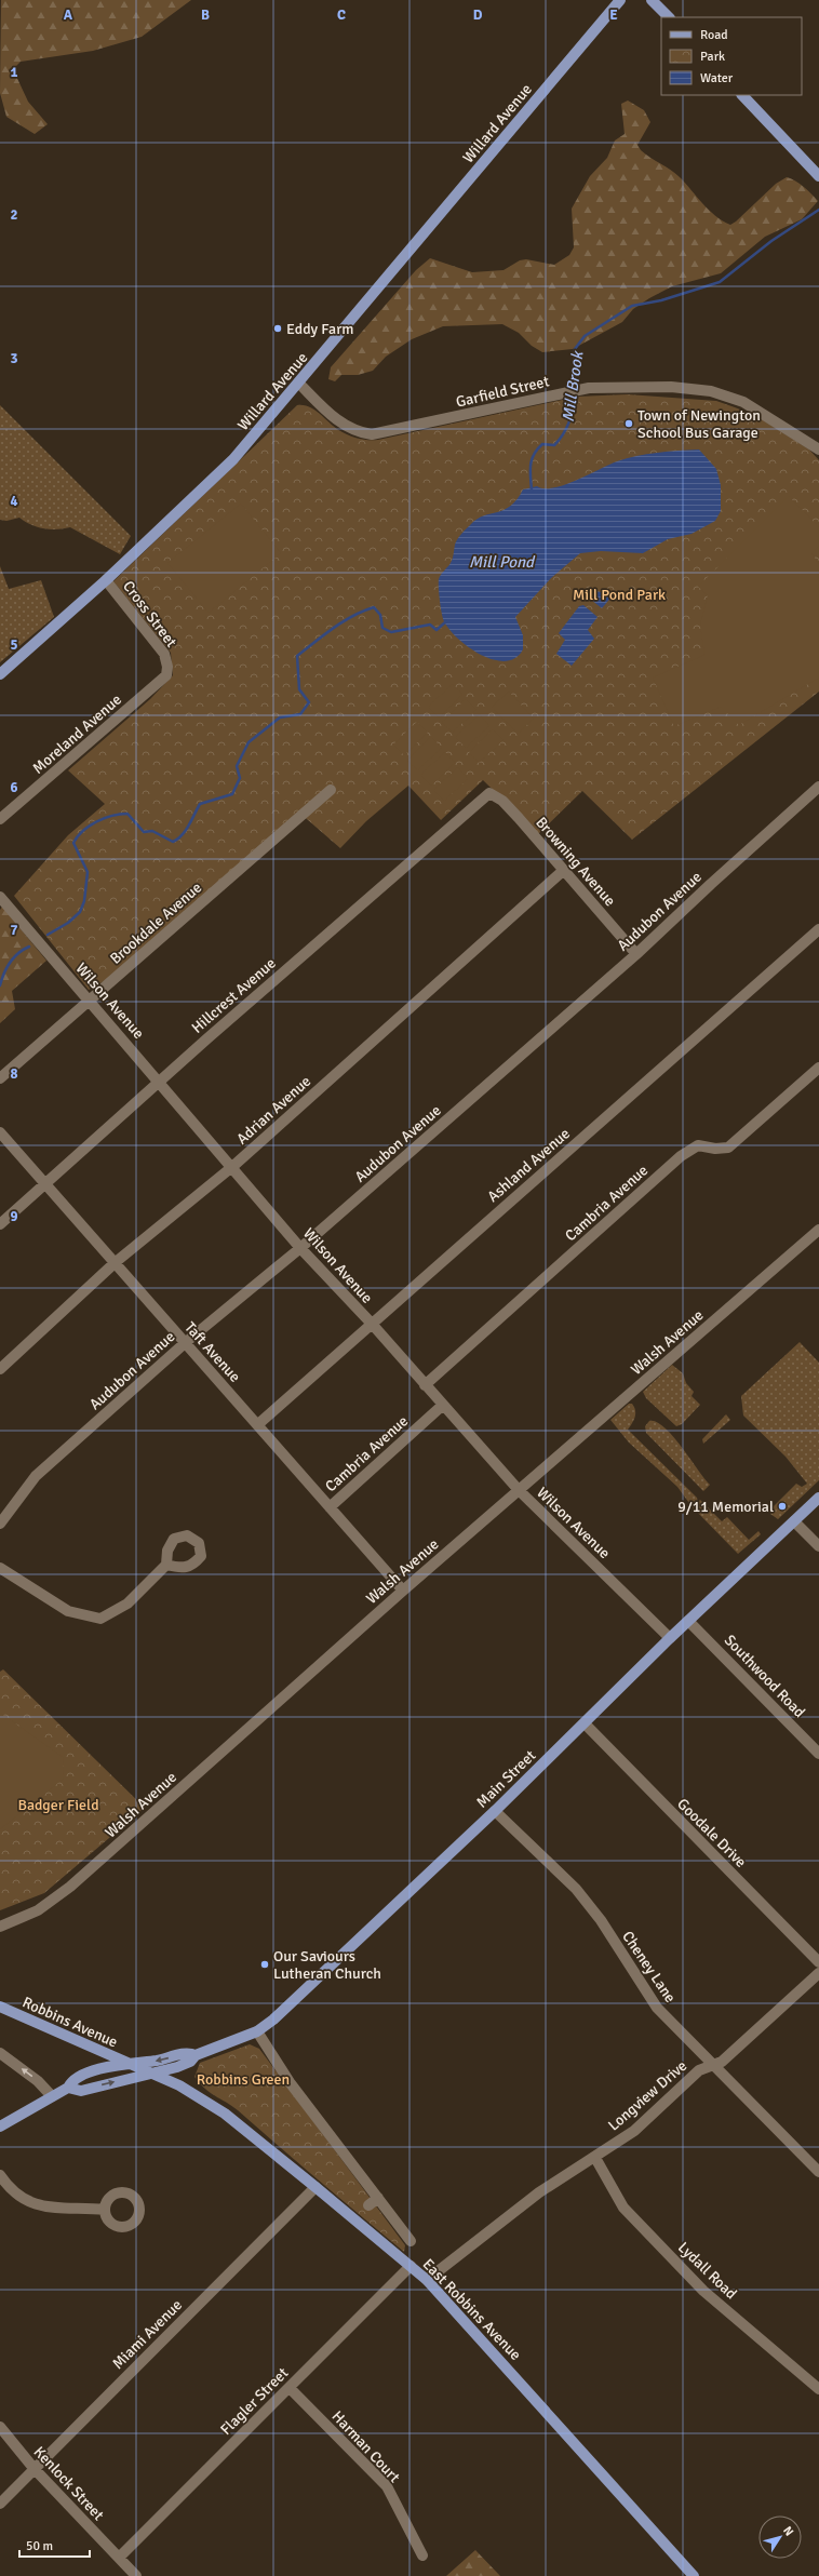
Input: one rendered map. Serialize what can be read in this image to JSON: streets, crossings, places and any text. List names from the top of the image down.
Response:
{
  "streets": {
    "main road": [
      "Willard Avenue",
      "Main Street",
      "Robbins Avenue",
      "East Robbins Avenue"
    ],
    "street": [
      "Garfield Street",
      "Cross Street",
      "Moreland Avenue",
      "Browning Avenue",
      "Audubon Avenue",
      "Brookdale Avenue",
      "Hillcrest Avenue",
      "Wilson Avenue",
      "Adrian Avenue",
      "Ashland Avenue",
      "Cambria Avenue",
      "Walsh Avenue",
      "Taft Avenue",
      "Southwood Road",
      "Goodale Drive",
      "Cheney Lane",
      "Longview Drive",
      "Lydall Road",
      "Miami Avenue",
      "Flagler Street",
      "Harman Court",
      "Kenlock Street"
    ]
  },
  "crossings": [
    ["Willard Avenue", "Garfield Street"],
    ["Willard Avenue", "Cross Street"],
    ["Cross Street", "Moreland Avenue"],
    ["Browning Avenue", "Audubon Avenue"],
    ["Browning Avenue", "Hillcrest Avenue"],
    ["Browning Avenue", "Adrian Avenue"],
    ["Audubon Avenue", "Wilson Avenue"],
    ["Audubon Avenue", "Taft Avenue"],
    ["Brookdale Avenue", "Wilson Avenue"],
    ["Hillcrest Avenue", "Wilson Avenue"],
    ["Hillcrest Avenue", "Taft Avenue"],
    ["Wilson Avenue", "Adrian Avenue"],
    ["Wilson Avenue", "Ashland Avenue"],
    ["Wilson Avenue", "Cambria Avenue"],
    ["Wilson Avenue", "Walsh Avenue"],
    ["Wilson Avenue", "Main Street"],
    ["Adrian Avenue", "Taft Avenue"],
    ["Ashland Avenue", "Taft Avenue"],
    ["Cambria Avenue", "Taft Avenue"],
    ["Walsh Avenue", "Taft Avenue"],
    ["Southwood Road", "Main Street"],
    ["Main Street", "Goodale Drive"],
    ["Main Street", "Cheney Lane"],
    ["Cheney Lane", "Longview Drive"],
    ["Robbins Avenue", "East Robbins Avenue"],
    ["Longview Drive", "Lydall Road"],
    ["Longview Drive", "East Robbins Avenue"],
    ["East Robbins Avenue", "Miami Avenue"],
    ["East Robbins Avenue", "Flagler Street"],
    ["Miami Avenue", "Kenlock Street"],
    ["Flagler Street", "Harman Court"],
    ["Flagler Street", "Kenlock Street"]
  ],
  "water": ["Mill Brook", "Mill Pond"],
  "parks": ["Mill Pond Park", "Badger Field", "Robbins Green"],
  "places": [
    "Eddy Farm",
    "Town of Newington School Bus Garage",
    "9/11 Memorial",
    "Our Saviours Lutheran Church"
  ],
  "legend": ["Road", "Park", "Water"],
  "scale_bar": "50 m",
  "north": "top right",
  "grid": {
    "columns": [
      "A",
      "B",
      "C",
      "D",
      "E"
    ],
    "rows": [
      "1",
      "2",
      "3",
      "4",
      "5",
      "6",
      "7",
      "8",
      "9"
    ]
  }
}
